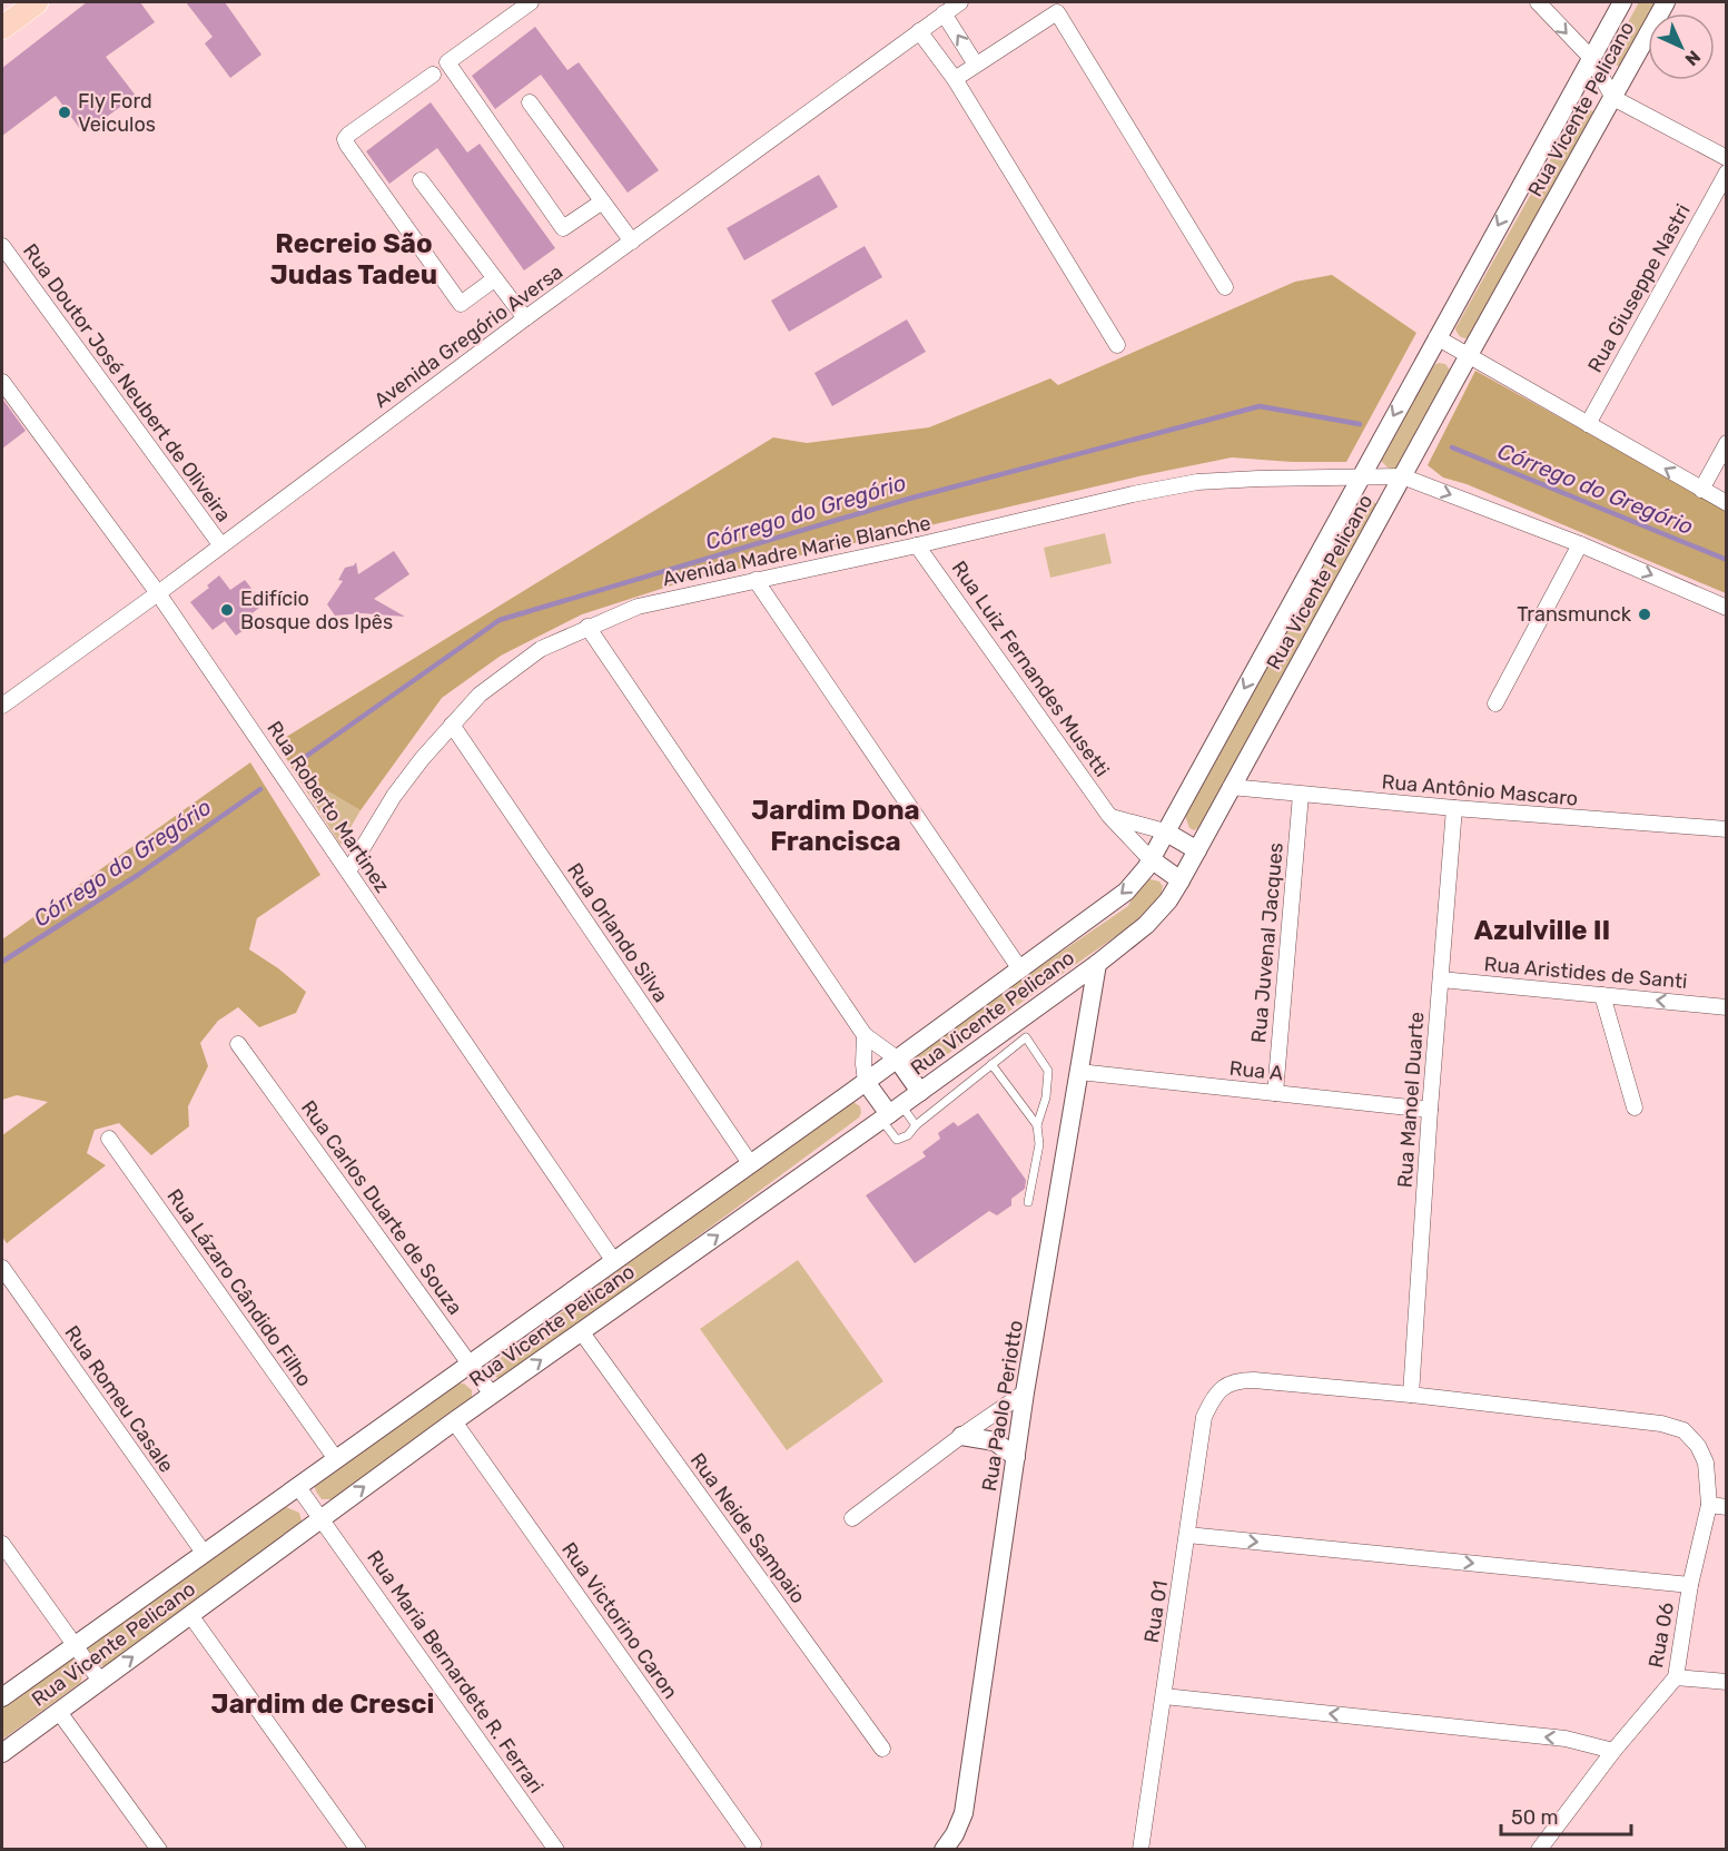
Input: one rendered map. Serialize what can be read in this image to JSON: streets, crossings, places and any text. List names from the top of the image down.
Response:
{
  "streets": {
    "street": [
      "Rua Vicente Pelicano",
      "Rua Giuseppe Nastri",
      "Avenida Gregório Aversa",
      "Rua Doutor José Neubert de Oliveira",
      "Avenida Madre Marie Blanche",
      "Rua Luiz Fernandes Musetti",
      "Rua Antônio Mascaro",
      "Rua Roberto Martinez",
      "Rua Orlando Silva",
      "Rua Juvenal Jacques",
      "Rua Aristides de Santi",
      "Rua A",
      "Rua Manoel Duarte",
      "Rua Carlos Duarte de Souza",
      "Rua Lázaro Cândido Filho",
      "Rua Romeu Casale",
      "Rua Paolo Periotto",
      "Rua Neide Sampaio",
      "Rua 01",
      "Rua Victorino Caron",
      "Rua 06",
      "Rua Maria Bernardete R. Ferrari"
    ]
  },
  "crossings": [
    ["Rua Vicente Pelicano", "Avenida Madre Marie Blanche"],
    ["Rua Vicente Pelicano", "Rua Luiz Fernandes Musetti"],
    ["Rua Vicente Pelicano", "Rua Antônio Mascaro"],
    ["Rua Vicente Pelicano", "Rua Roberto Martinez"],
    ["Rua Vicente Pelicano", "Rua Orlando Silva"],
    ["Rua Vicente Pelicano", "Rua Carlos Duarte de Souza"],
    ["Rua Vicente Pelicano", "Rua Lázaro Cândido Filho"],
    ["Rua Vicente Pelicano", "Rua Romeu Casale"],
    ["Rua Vicente Pelicano", "Rua Paolo Periotto"],
    ["Rua Vicente Pelicano", "Rua Neide Sampaio"],
    ["Rua Vicente Pelicano", "Rua Victorino Caron"],
    ["Rua Vicente Pelicano", "Rua Maria Bernardete R. Ferrari"],
    ["Avenida Gregório Aversa", "Rua Doutor José Neubert de Oliveira"],
    ["Avenida Gregório Aversa", "Rua Roberto Martinez"],
    ["Avenida Madre Marie Blanche", "Rua Luiz Fernandes Musetti"],
    ["Avenida Madre Marie Blanche", "Rua Roberto Martinez"],
    ["Avenida Madre Marie Blanche", "Rua Orlando Silva"],
    ["Rua Antônio Mascaro", "Rua Juvenal Jacques"],
    ["Rua Antônio Mascaro", "Rua Manoel Duarte"],
    ["Rua Juvenal Jacques", "Rua A"],
    ["Rua Aristides de Santi", "Rua Manoel Duarte"],
    ["Rua A", "Rua Manoel Duarte"],
    ["Rua A", "Rua Paolo Periotto"],
    ["Rua Manoel Duarte", "Rua 01"],
    ["Rua Manoel Duarte", "Rua 06"],
    ["Rua 01", "Rua 06"]
  ],
  "one_way": ["Rua Aristides de Santi"],
  "districts": [
    "Recreio São Judas Tadeu",
    "Jardim Dona Francisca",
    "Azulville II",
    "Jardim de Cresci"
  ],
  "water": ["Córrego do Gregório"],
  "places": ["Fly Ford Veiculos", "Edifício Bosque dos Ipês", "Transmunck"],
  "scale_bar": "50 m",
  "north": "bottom right"
}
